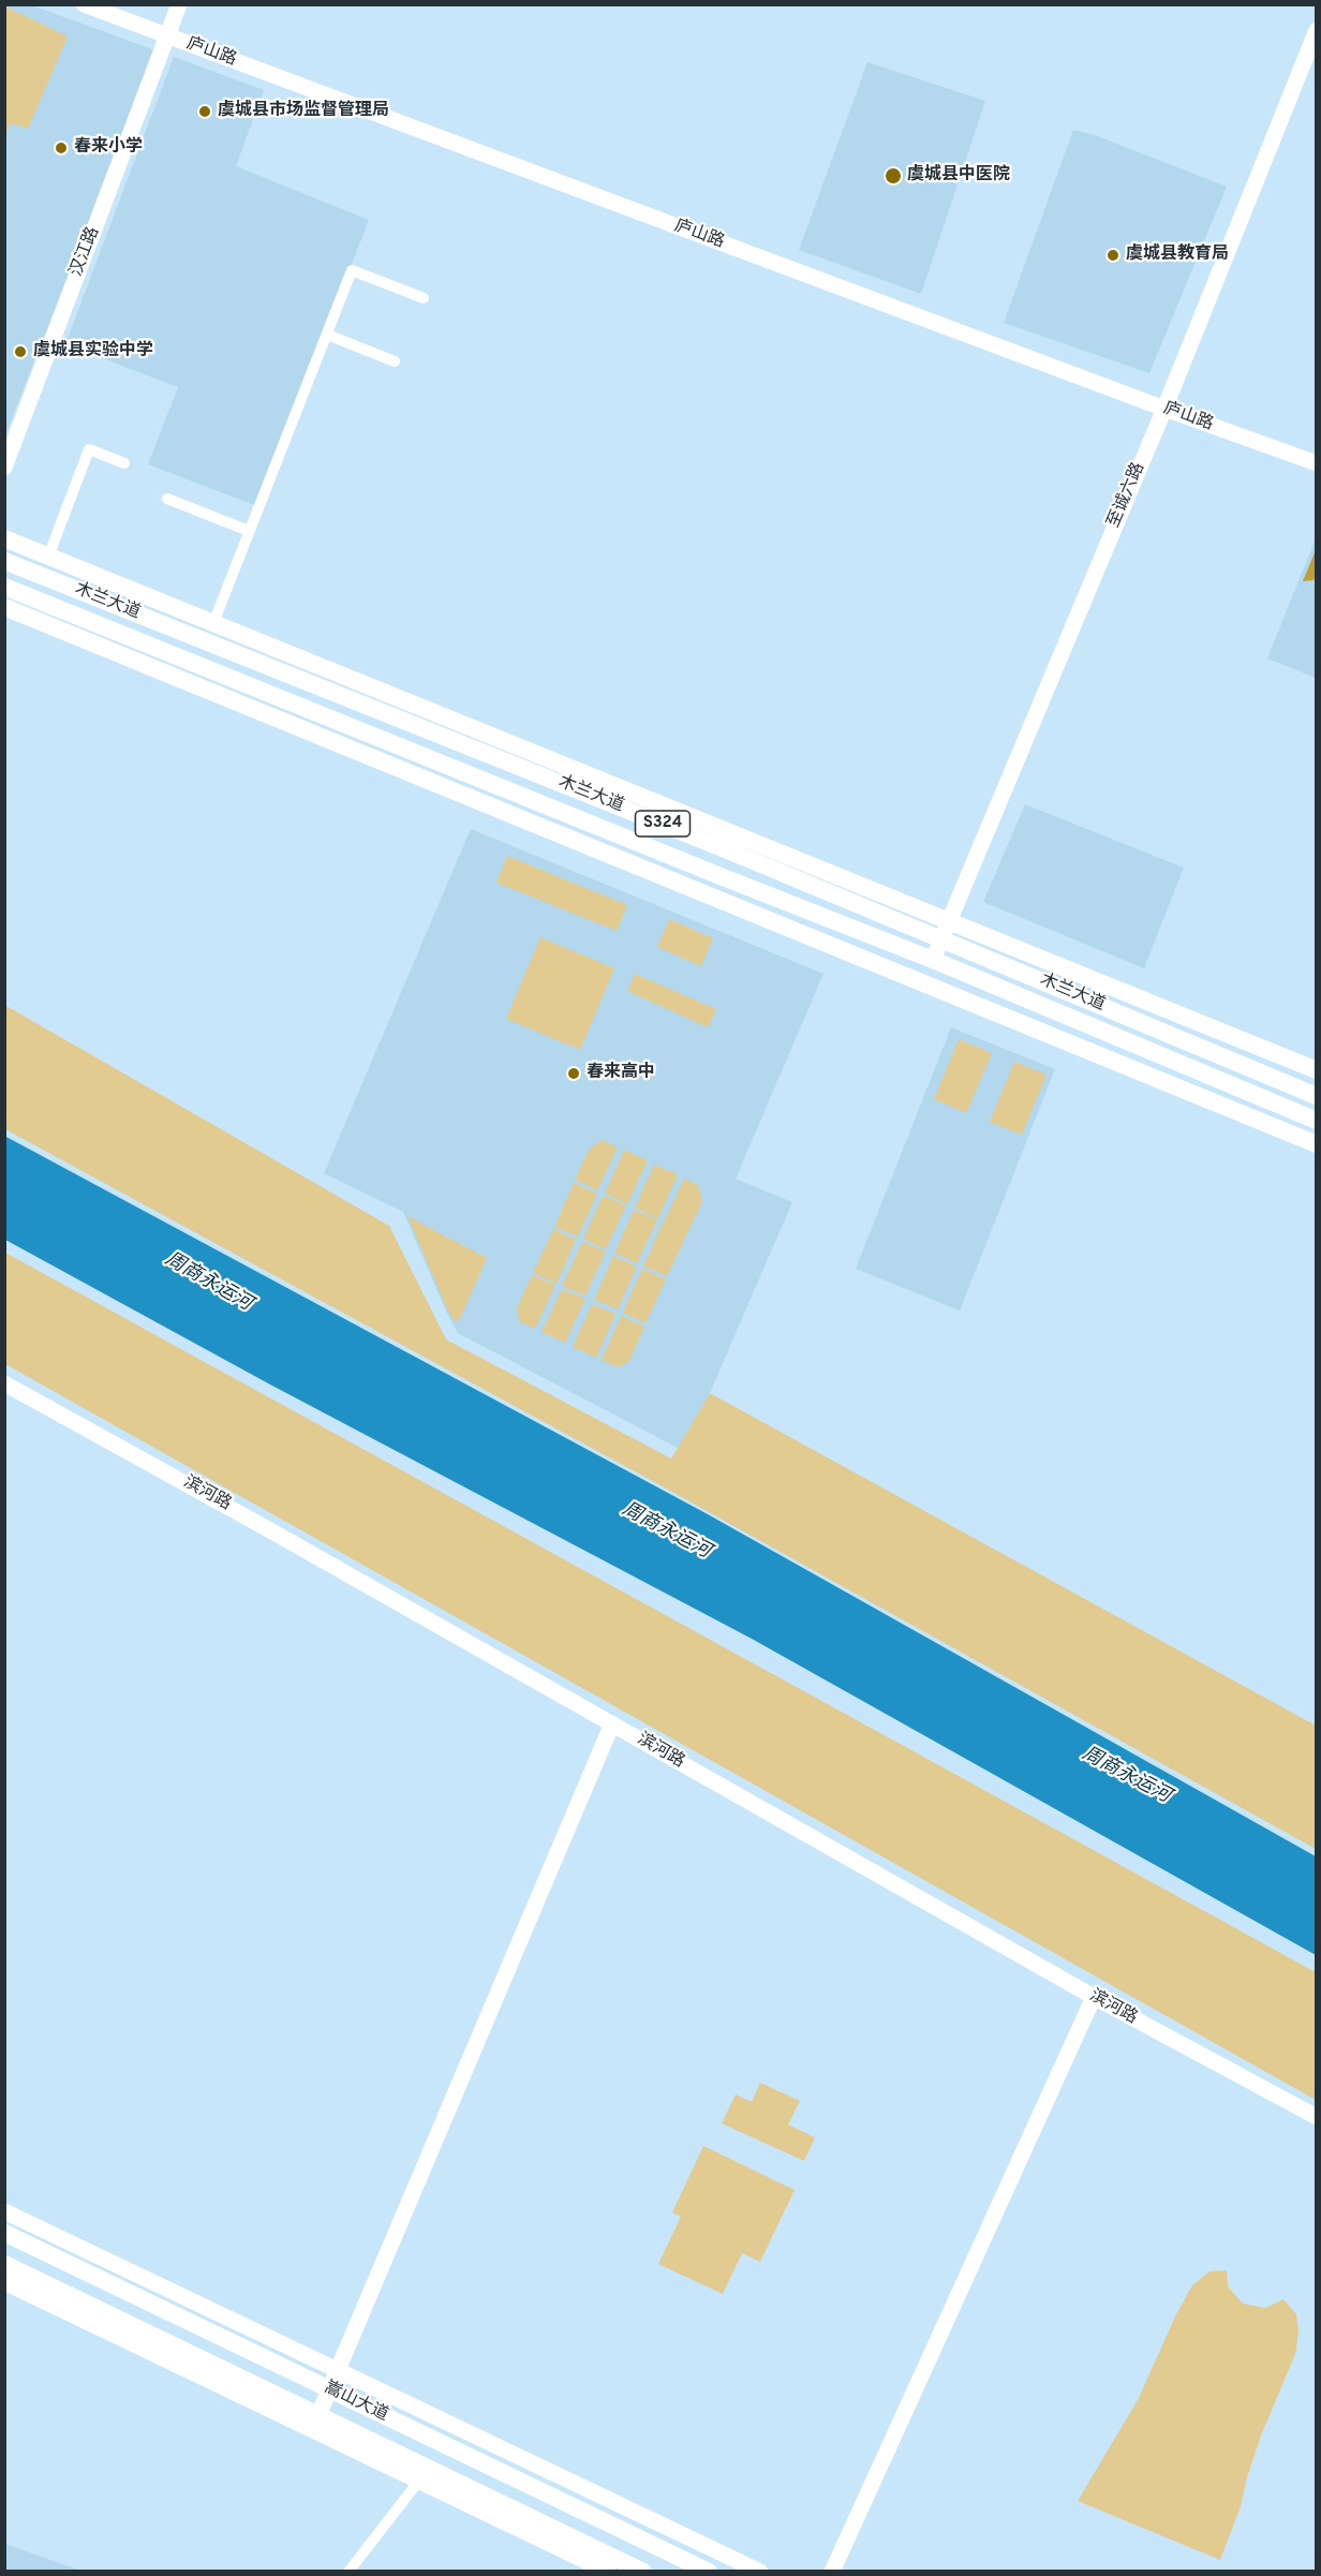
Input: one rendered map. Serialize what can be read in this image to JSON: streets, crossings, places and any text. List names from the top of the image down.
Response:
{
  "streets": {
    "main road": ["木兰大道", "S324", "嵩山大道"],
    "street": [
      "庐山路",
      "汉江路",
      "至诚六路",
      "滨河路"
    ]
  },
  "crossings": [
    ["庐山路", "汉江路"],
    ["庐山路", "至诚六路"],
    ["至诚六路", "木兰大道"]
  ],
  "water": ["周商永运河"],
  "places": [
    "虞城县市场监督管理局",
    "春来小学",
    "虞城县中医院",
    "虞城县教育局",
    "虞城县实验中学",
    "春来高中"
  ]
}
